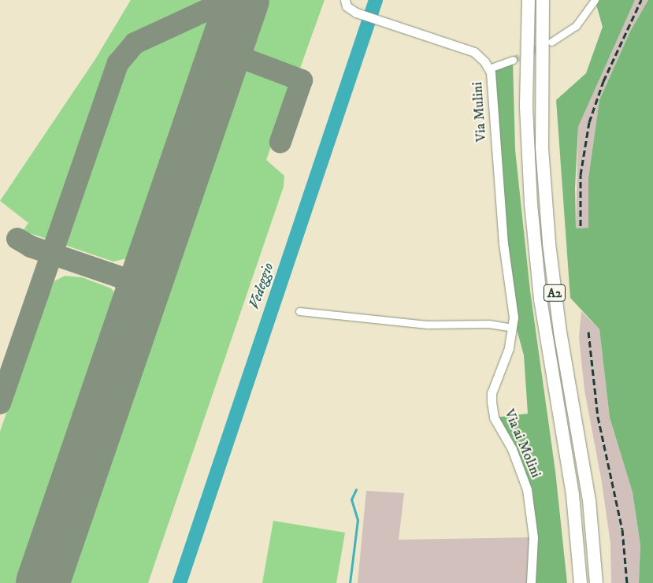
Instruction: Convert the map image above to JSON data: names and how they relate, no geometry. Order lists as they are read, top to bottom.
{
  "streets": {
    "highway": ["A2"],
    "street": ["Via Mulini", "Via ai Molini"]
  },
  "crossings": [
    ["Via Mulini", "Via ai Molini"]
  ],
  "water": ["Vedeggio"]
}
